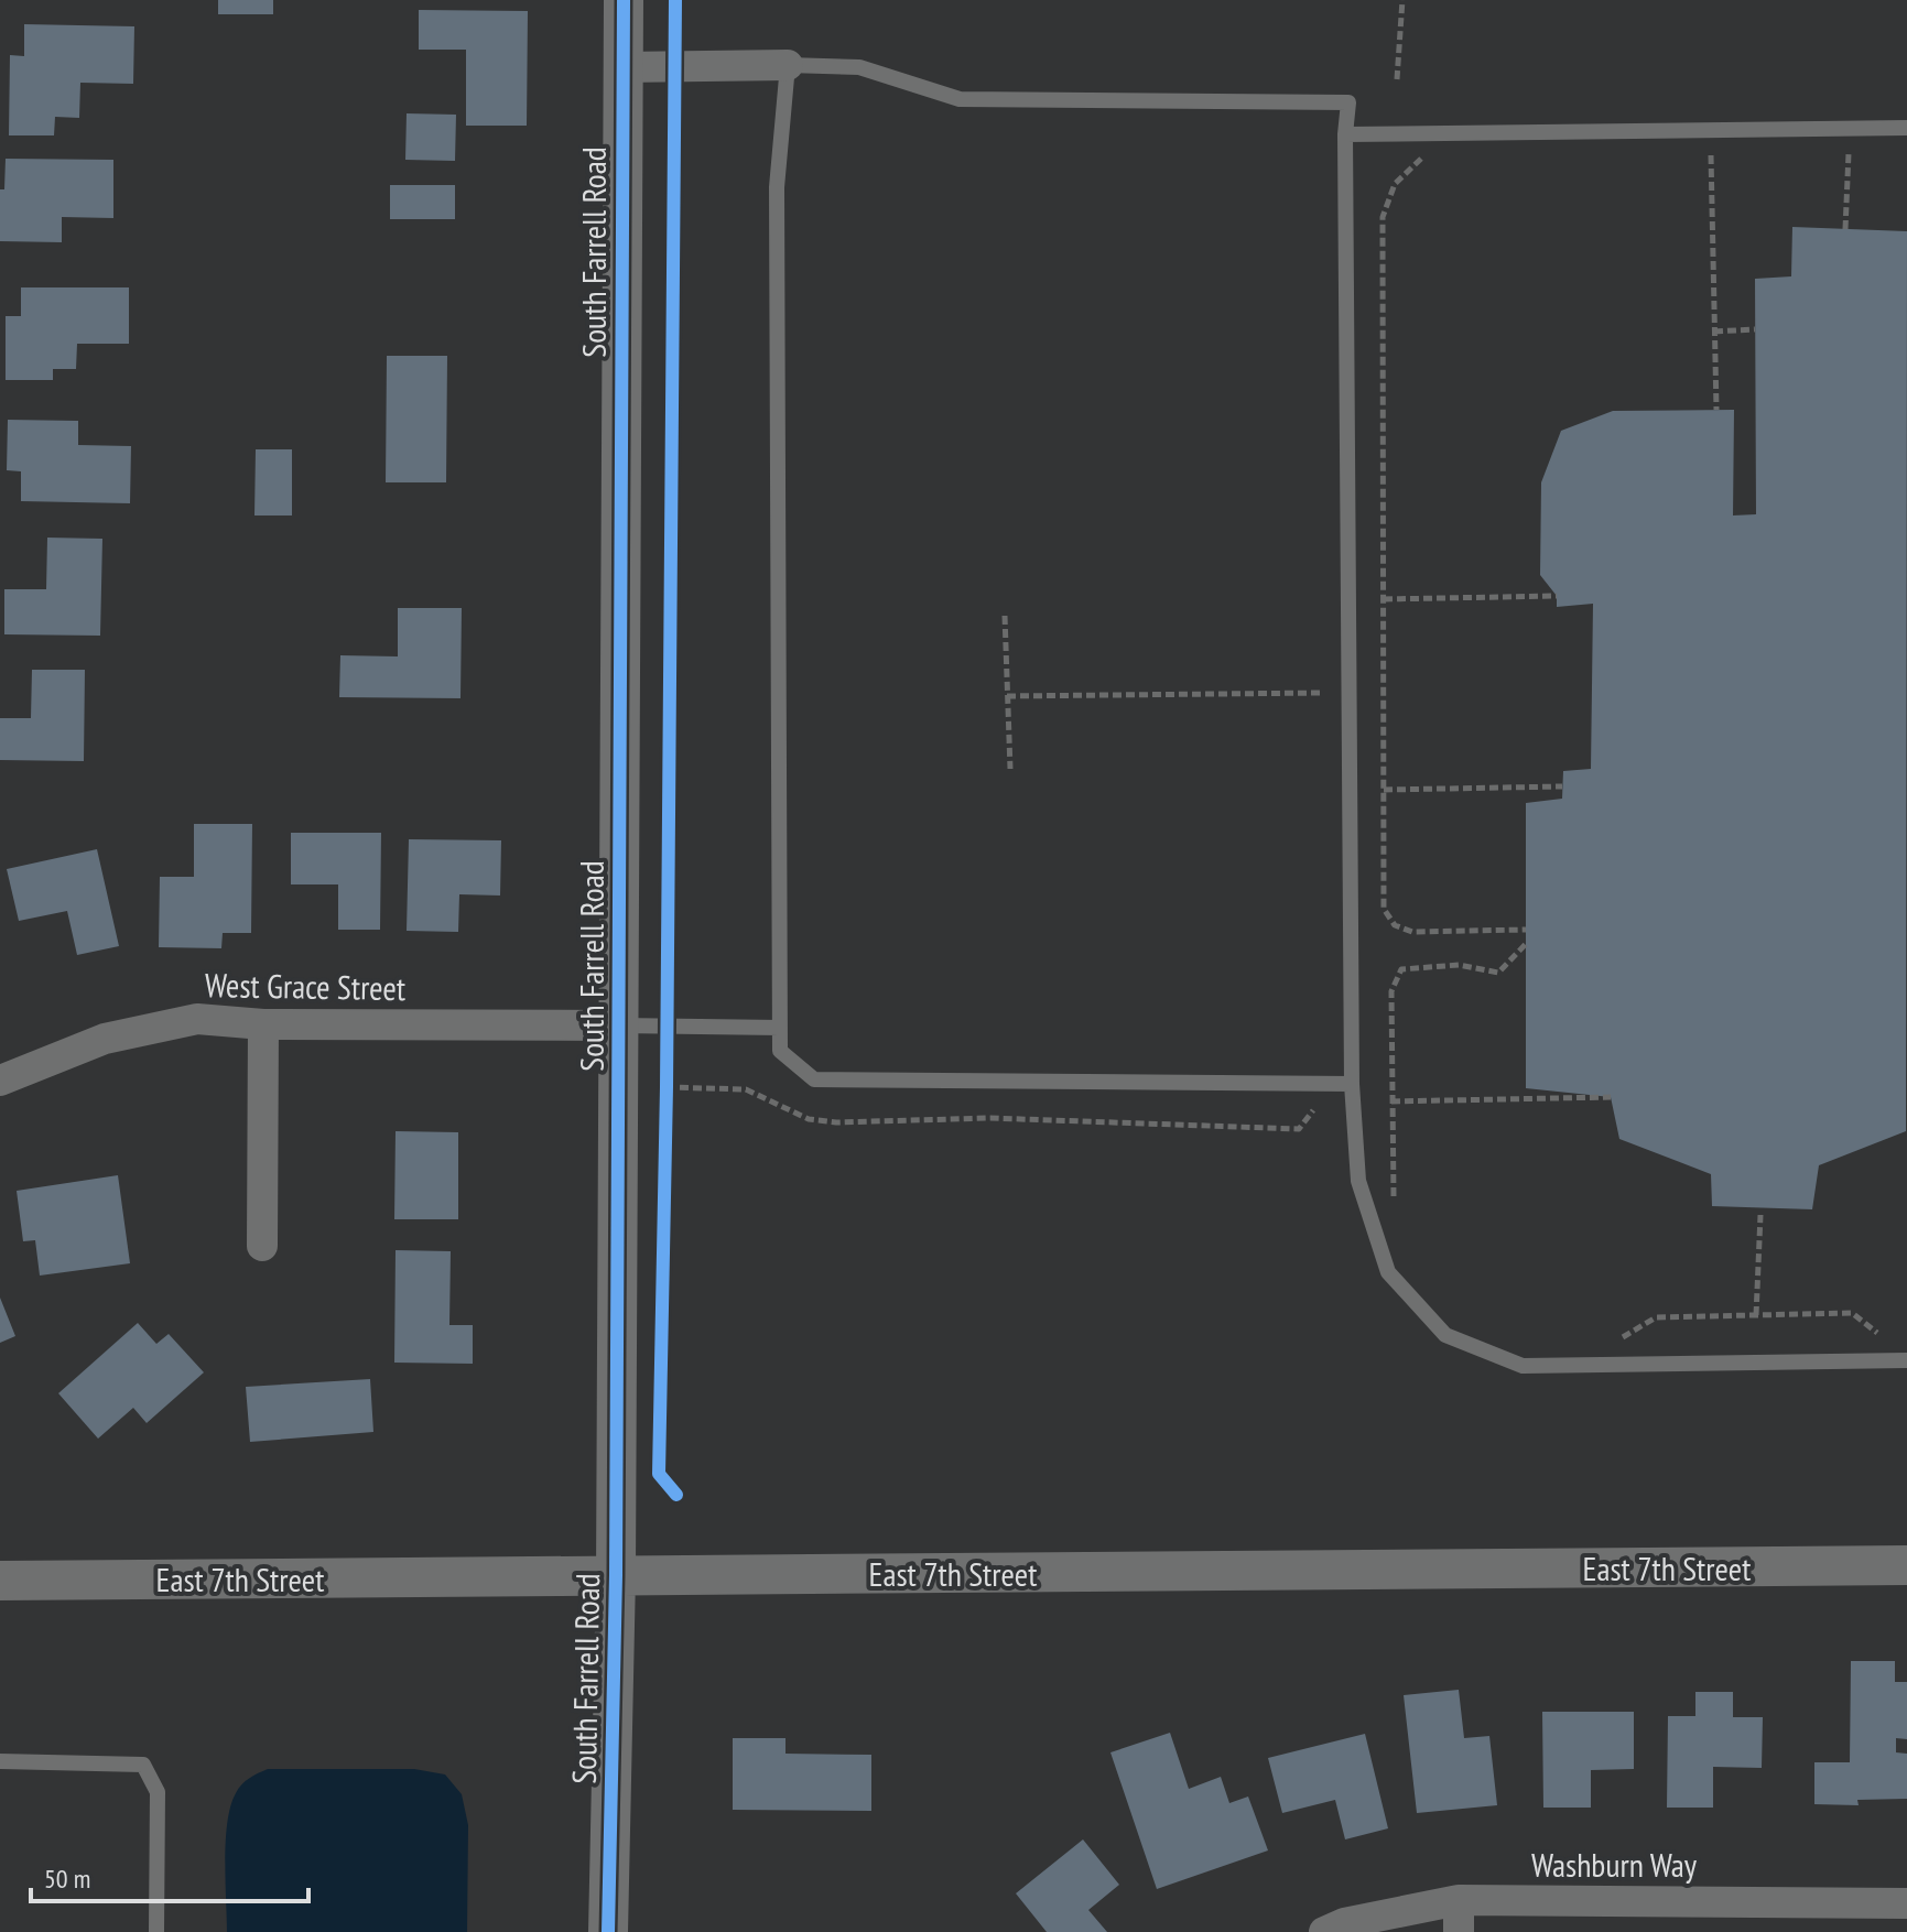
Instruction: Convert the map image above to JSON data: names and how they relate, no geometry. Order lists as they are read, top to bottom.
{
  "streets": {
    "street": [
      "South Farrell Road",
      "West Grace Street",
      "East 7th Street",
      "Washburn Way"
    ]
  },
  "crossings": [
    ["South Farrell Road", "West Grace Street"],
    ["South Farrell Road", "East 7th Street"]
  ],
  "scale_bar": "50 m"
}
